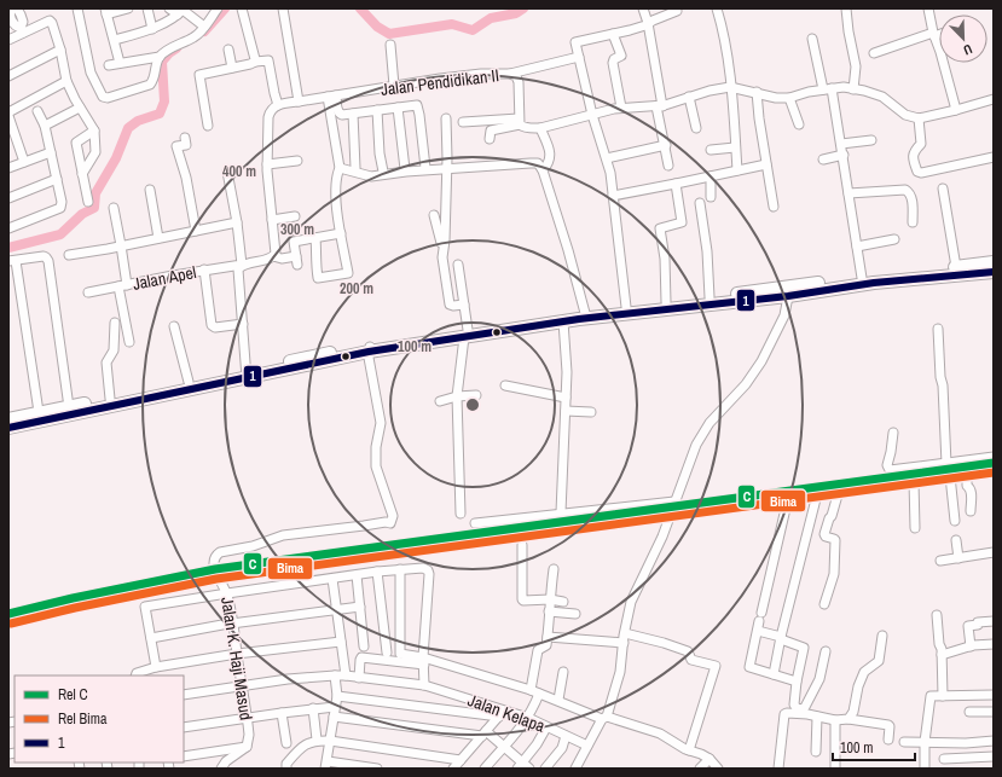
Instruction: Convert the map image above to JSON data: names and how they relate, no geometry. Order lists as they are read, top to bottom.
{
  "streets": {
    "street": [
      "Jalan Pendidikan II",
      "Jalan Apel",
      "Jalan K. Haji Masud",
      "Jalan Kelapa"
    ]
  },
  "crossings": [
    ["Jalan K. Haji Masud", "Jalan Kelapa"]
  ],
  "lines": ["transit line 1", "rail line C", "rail line Bima"],
  "legend": ["Rel C", "Rel Bima", "1"],
  "scale_bar": "100 m",
  "north": "bottom right",
  "rings": [
    "400 m",
    "300 m",
    "200 m",
    "100 m"
  ]
}
